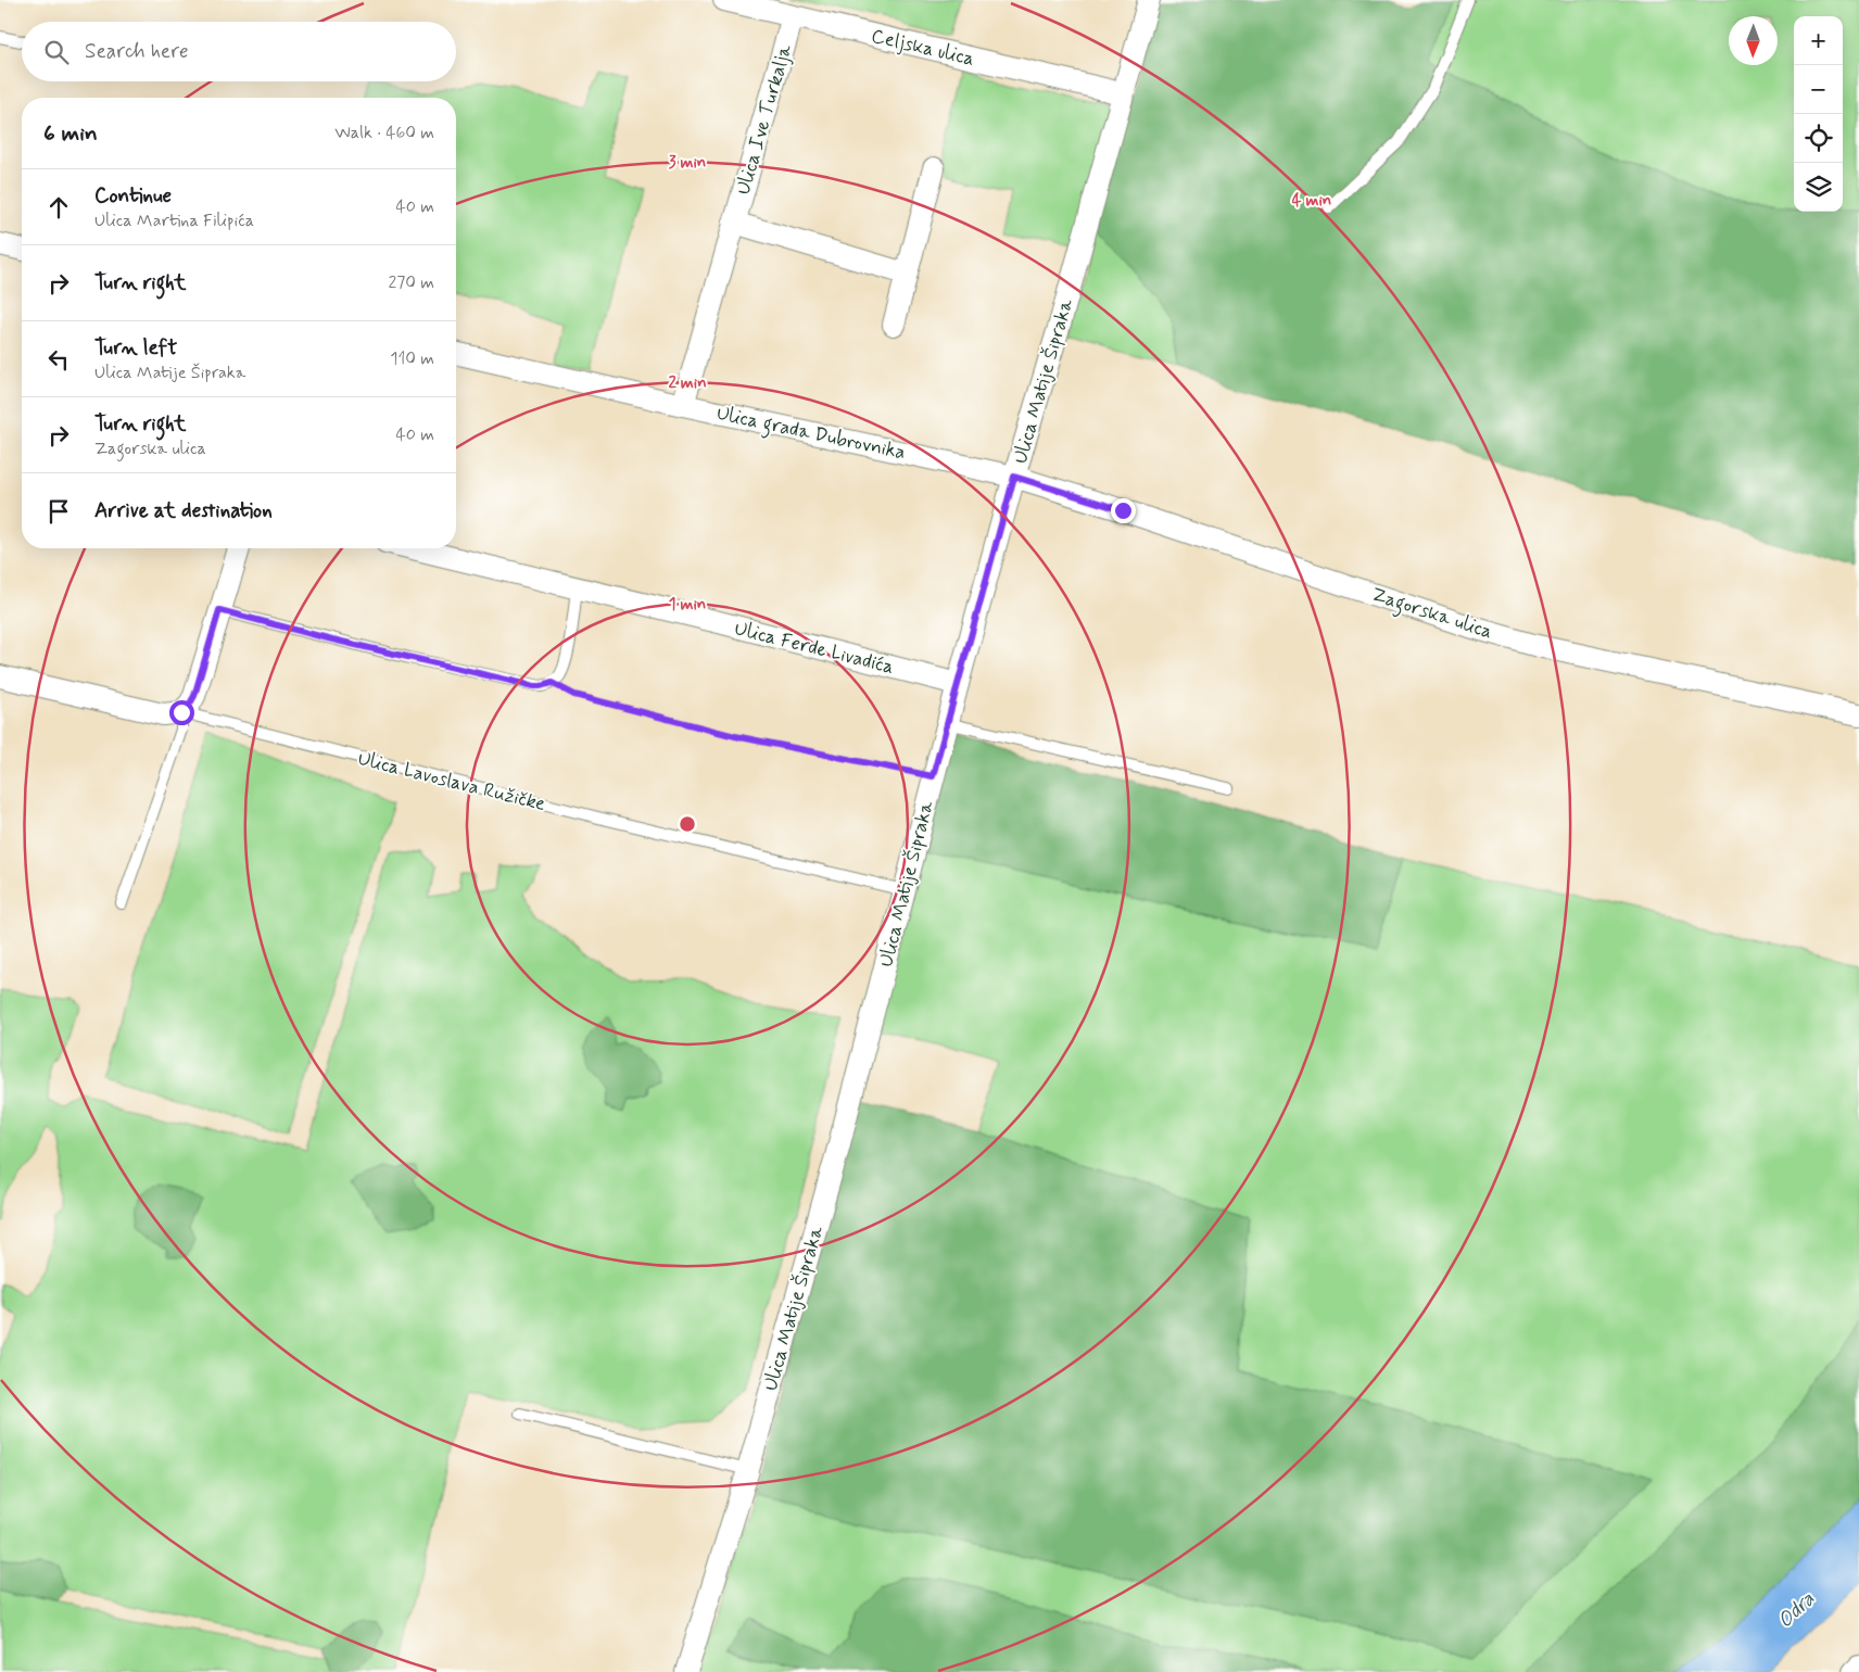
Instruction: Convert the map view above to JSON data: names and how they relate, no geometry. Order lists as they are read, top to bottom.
{
  "streets": {
    "street": [
      "Celjska ulica",
      "Ulica Ive Turkalja",
      "Ulica Matije Šipraka",
      "Ulica grada Dubrovnika",
      "Zagorska ulica",
      "Ulica Ferde Livadića",
      "Ulica Lavoslava Ružičke"
    ]
  },
  "crossings": [
    ["Celjska ulica", "Ulica Ive Turkalja"],
    ["Celjska ulica", "Ulica Matije Šipraka"],
    ["Ulica Ive Turkalja", "Ulica grada Dubrovnika"],
    ["Ulica Matije Šipraka", "Ulica grada Dubrovnika"],
    ["Ulica Matije Šipraka", "Zagorska ulica"],
    ["Ulica Matije Šipraka", "Ulica Ferde Livadića"],
    ["Ulica Matije Šipraka", "Ulica Lavoslava Ružičke"],
    ["Ulica grada Dubrovnika", "Zagorska ulica"]
  ],
  "water": ["Odra"],
  "north": "bottom",
  "page": {
    "map_buttons": ["+", "−"],
    "search": "Search here",
    "heading": ["6 min", "Walk · 460 m"],
    "list": [
      ["Continue", "Ulica Martina Filipića", "40 m"],
      ["Turn right", "270 m"],
      ["Turn left", "Ulica Matije Šipraka", "110 m"],
      ["Turn right", "Zagorska ulica", "40 m"],
      "Arrive at destination"
    ]
  },
  "rings": [
    "3 min",
    "4 min",
    "2 min",
    "1 min"
  ]
}
